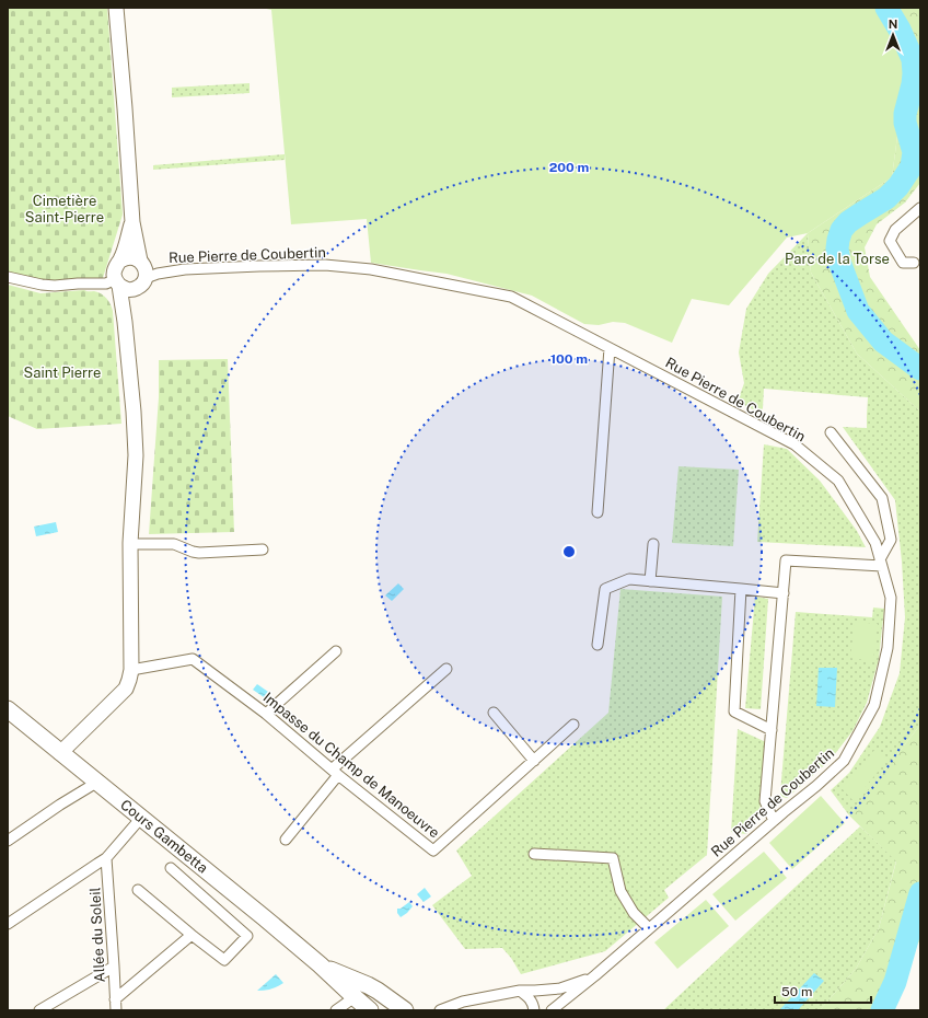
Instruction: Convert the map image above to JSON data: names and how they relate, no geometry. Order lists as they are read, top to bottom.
{
  "streets": {
    "main road": ["Cours Gambetta"],
    "street": ["Rue Pierre de Coubertin", "Impasse du Champ de Manoeuvre", "Allée du Soleil"]
  },
  "parks": ["Cimetière Saint-Pierre", "Parc de la Torse", "Saint Pierre"],
  "scale_bar": "50 m",
  "north": "top",
  "rings": ["200 m", "100 m"]
}
